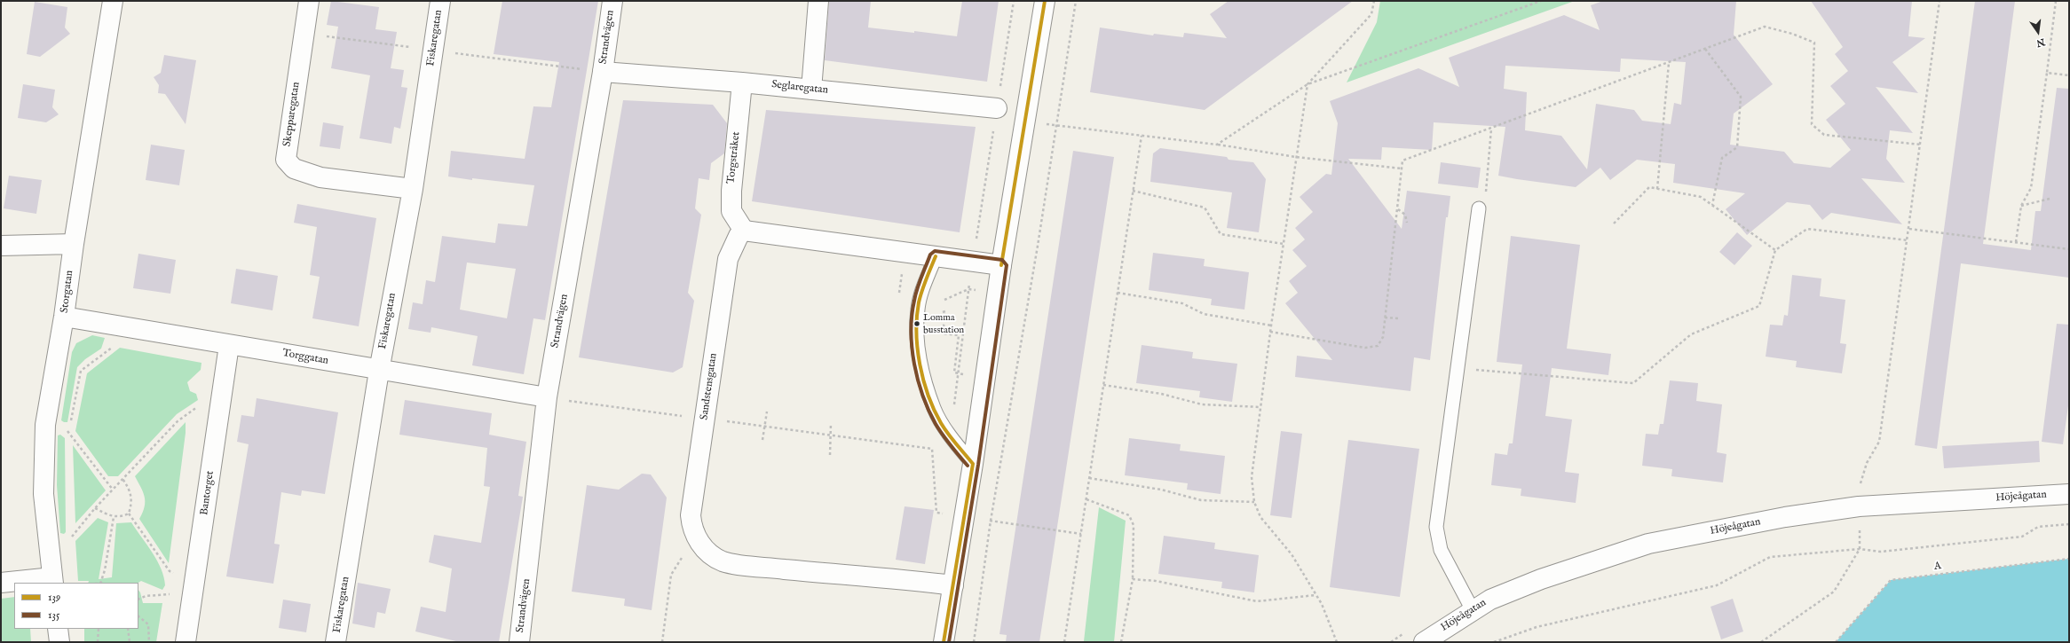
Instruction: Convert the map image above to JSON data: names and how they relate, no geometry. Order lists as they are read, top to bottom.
{
  "streets": {
    "street": [
      "Strandvägen",
      "Fiskaregatan",
      "Seglaregatan",
      "Skepparegatan",
      "Torgstråket",
      "Storgatan",
      "Torggatan",
      "Sandstensgatan",
      "Bantorget",
      "Höjeågatan"
    ],
    "path": ["A"]
  },
  "crossings": [
    ["Strandvägen", "Seglaregatan"],
    ["Strandvägen", "Torggatan"],
    ["Fiskaregatan", "Skepparegatan"],
    ["Fiskaregatan", "Torggatan"],
    ["Seglaregatan", "Torgstråket"],
    ["Torgstråket", "Sandstensgatan"],
    ["Storgatan", "Torggatan"],
    ["Torggatan", "Bantorget"]
  ],
  "places": ["Lomma busstation"],
  "lines": ["transit line 139", "transit line 135"],
  "legend": ["139", "135"],
  "north": "bottom"
}
